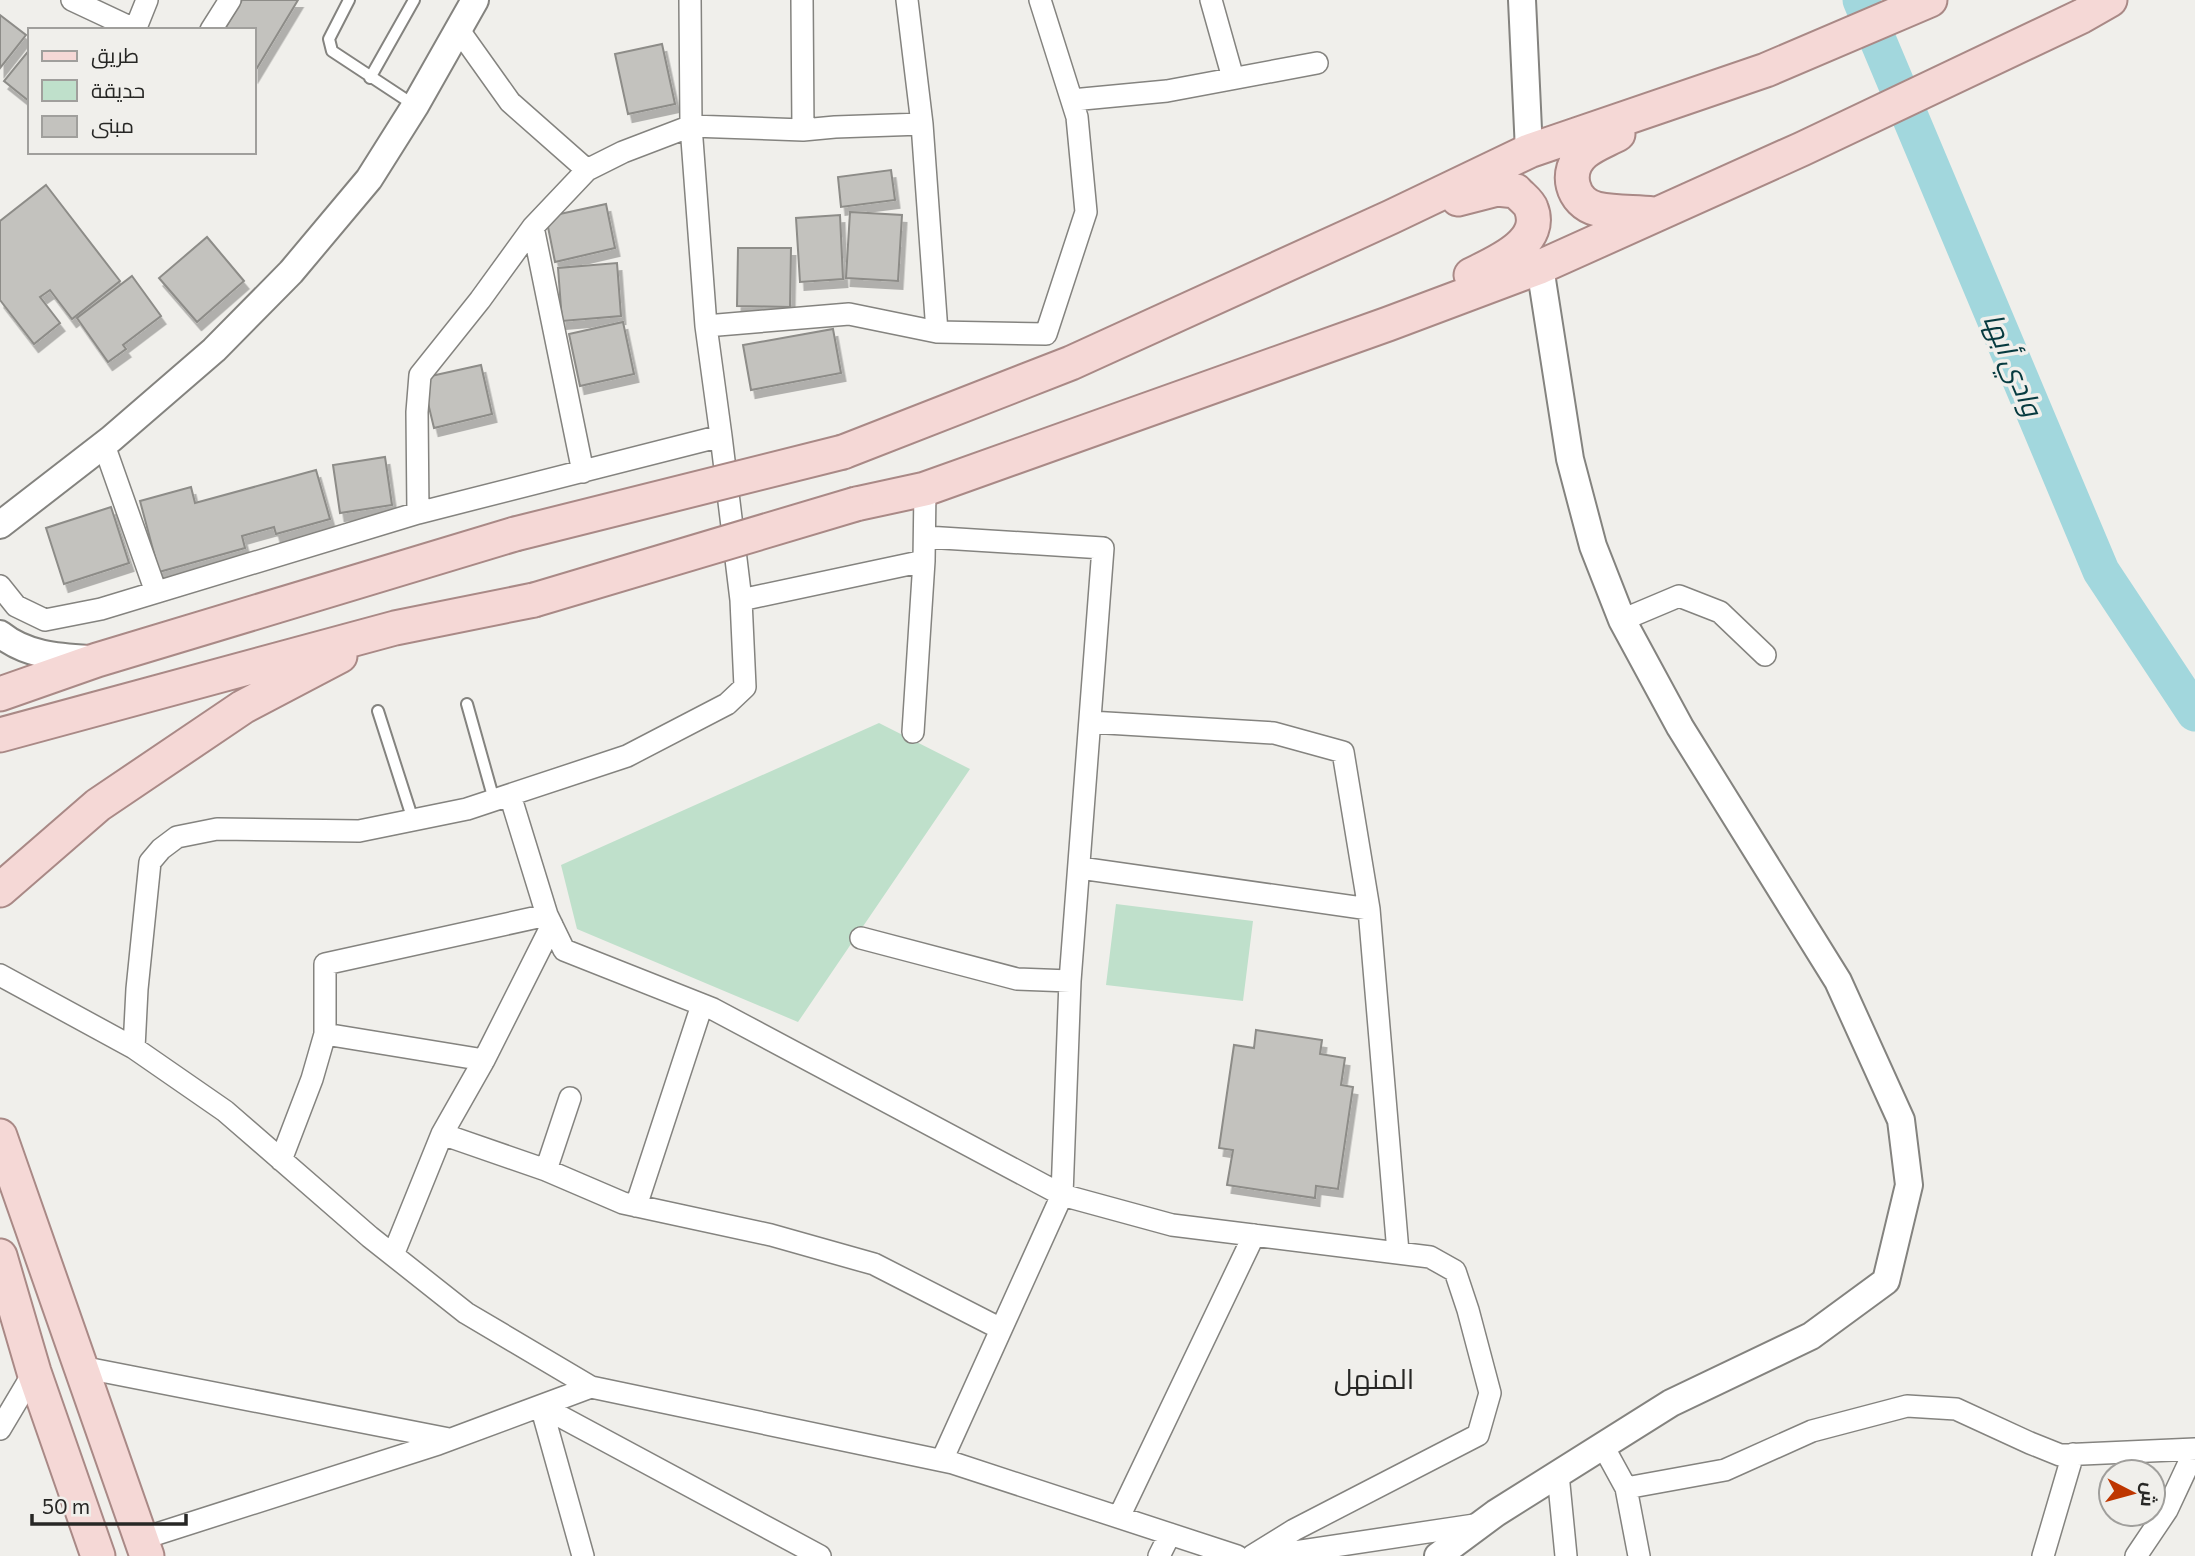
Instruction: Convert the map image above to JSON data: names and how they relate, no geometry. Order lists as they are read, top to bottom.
{
  "districts": ["المنهل"],
  "water": ["وادي أبها"],
  "legend": ["طريق", "حديقة", "مبنى"],
  "scale_bar": "50 m",
  "north": "right"
}
